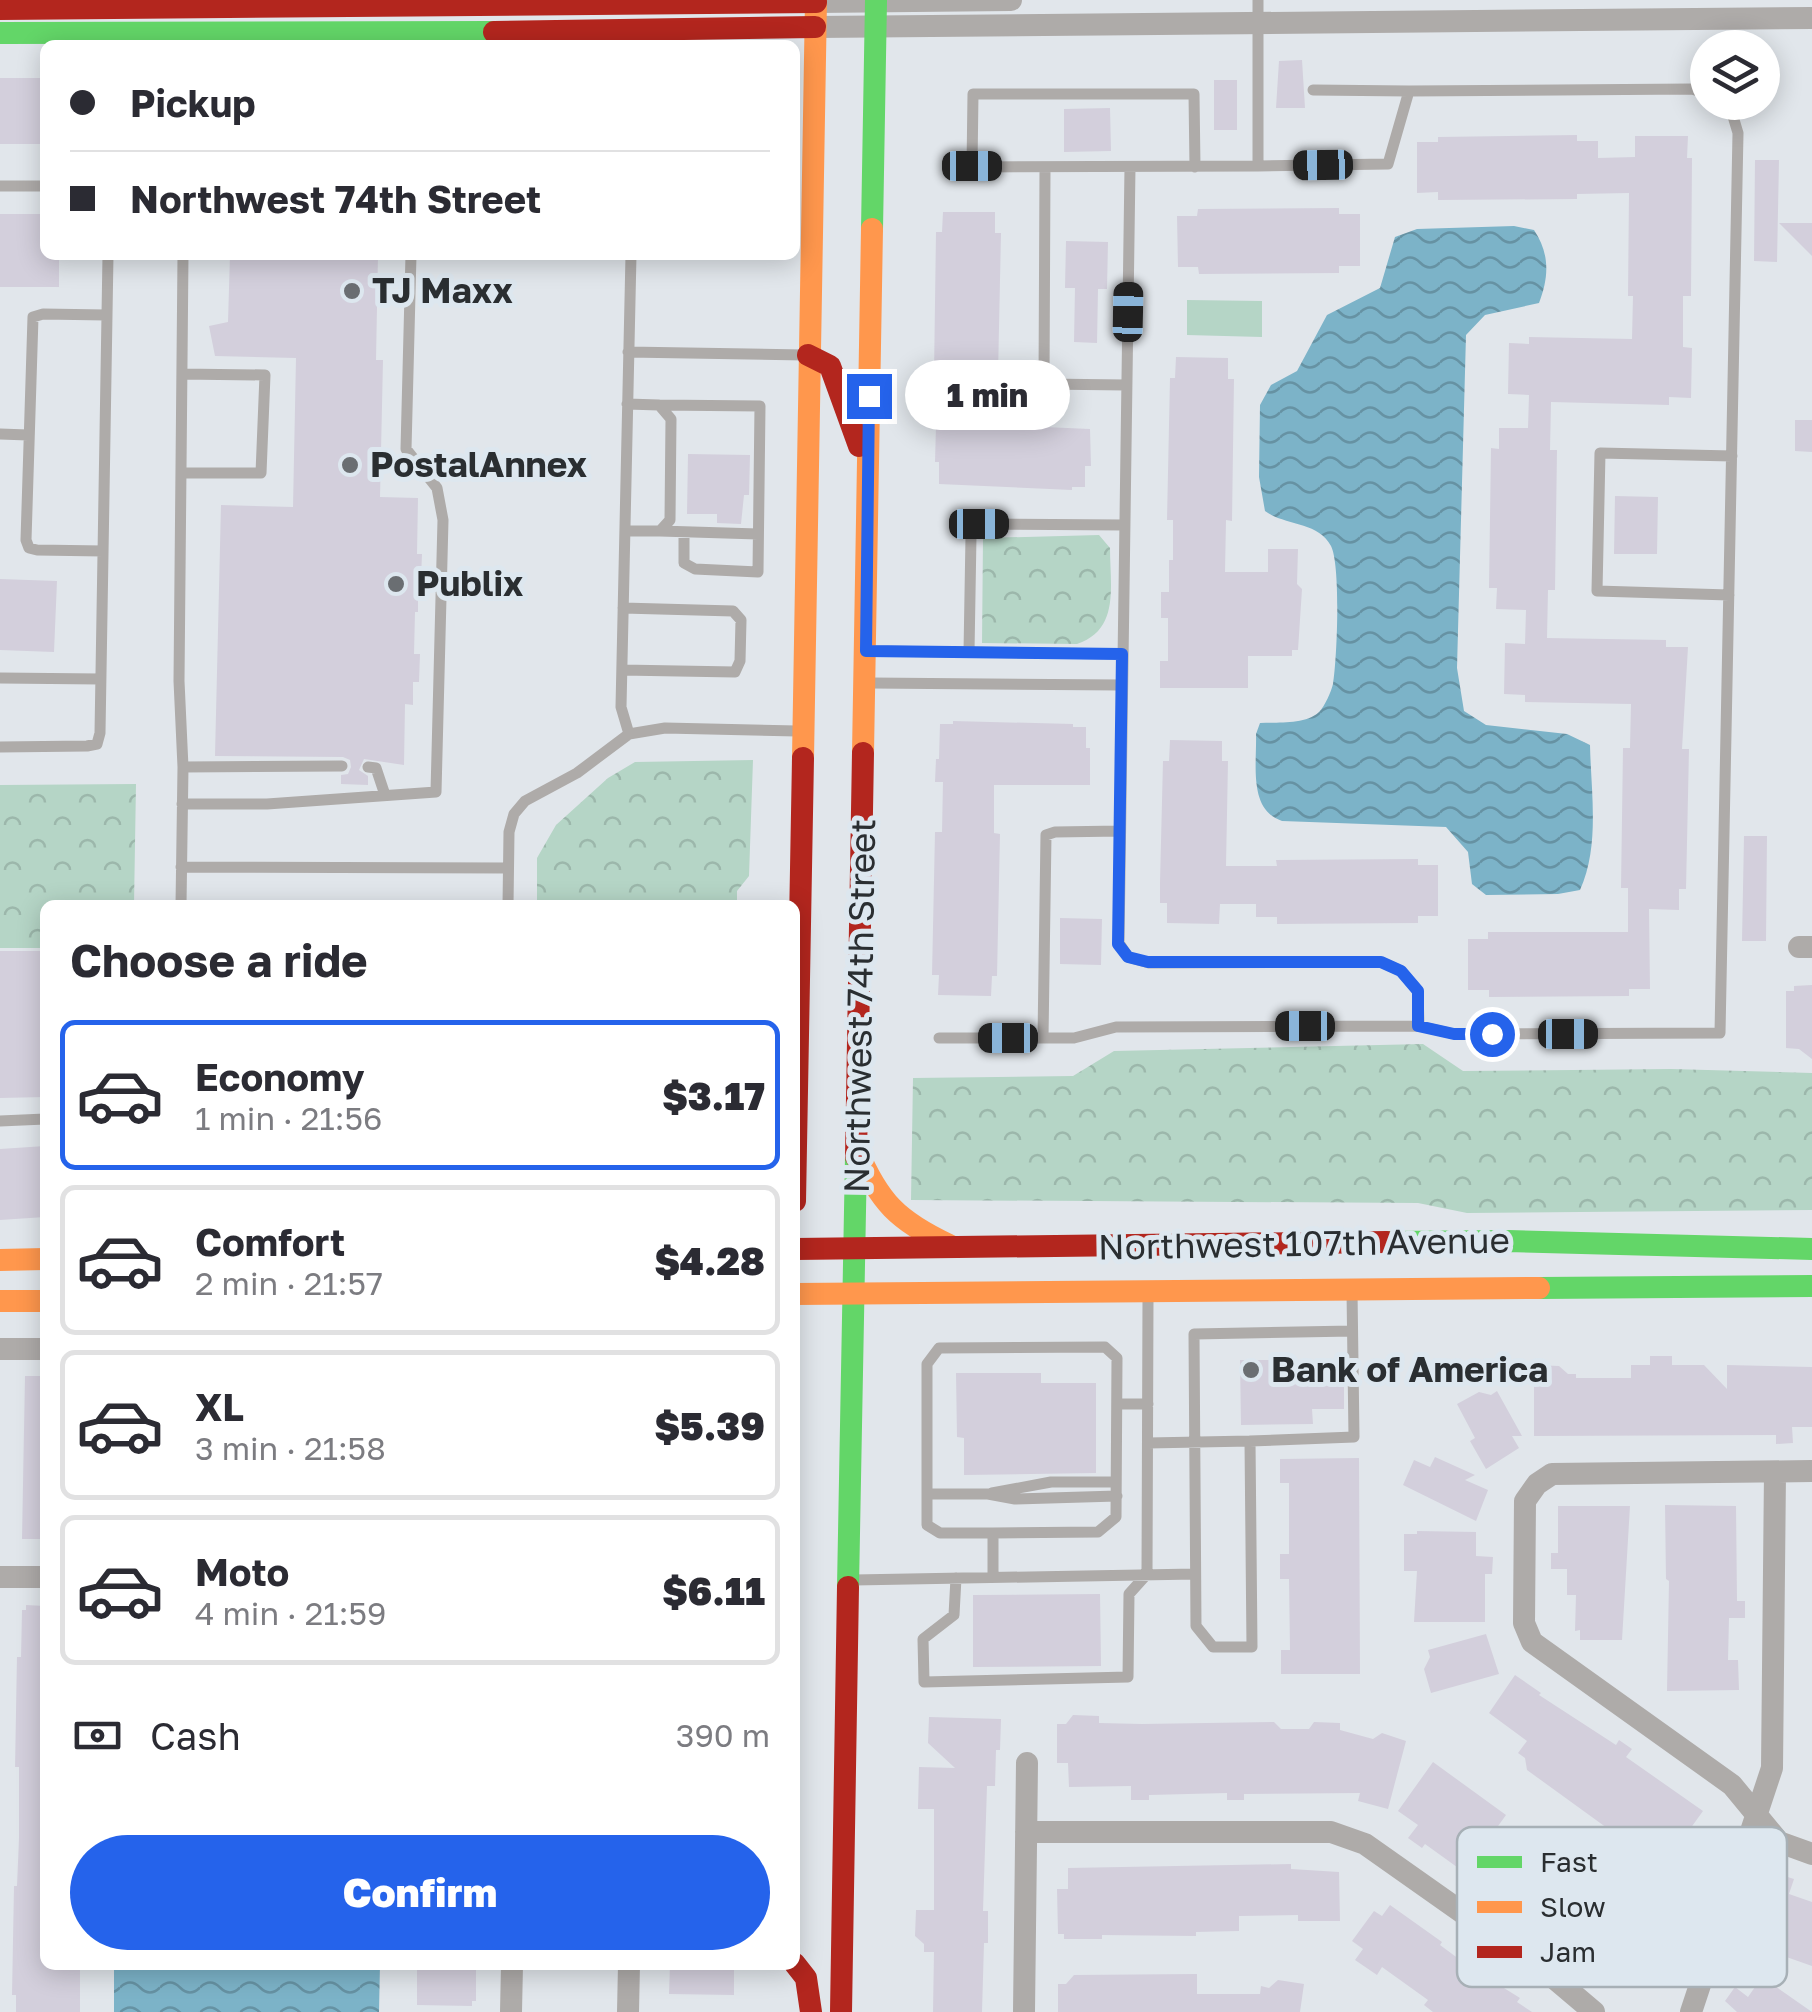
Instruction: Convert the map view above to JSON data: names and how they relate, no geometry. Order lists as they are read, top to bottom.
{
  "streets": {
    "main road": ["Northwest 74th Street", "Northwest 107th Avenue"]
  },
  "crossings": [
    ["Northwest 74th Street", "Northwest 107th Avenue"]
  ],
  "places": [
    "TJ Maxx",
    "PostalAnnex",
    "Publix",
    "Bank of America"
  ],
  "legend": ["Fast", "Slow", "Jam"],
  "page": {
    "banner": ["Pickup", "Northwest 74th Street"],
    "bubble": "1 min",
    "heading": "Choose a ride",
    "list": [
      {
        "name": "Economy",
        "note": "1 min · 21:56",
        "value": "$3.17"
      },
      {
        "name": "Comfort",
        "note": "2 min · 21:57",
        "value": "$4.28"
      },
      {
        "name": "XL",
        "note": "3 min · 21:58",
        "value": "$5.39"
      },
      {
        "name": "Moto",
        "note": "4 min · 21:59",
        "value": "$6.11"
      }
    ],
    "pay": ["Cash", "390 m"],
    "buttons": "Confirm"
  }
}
